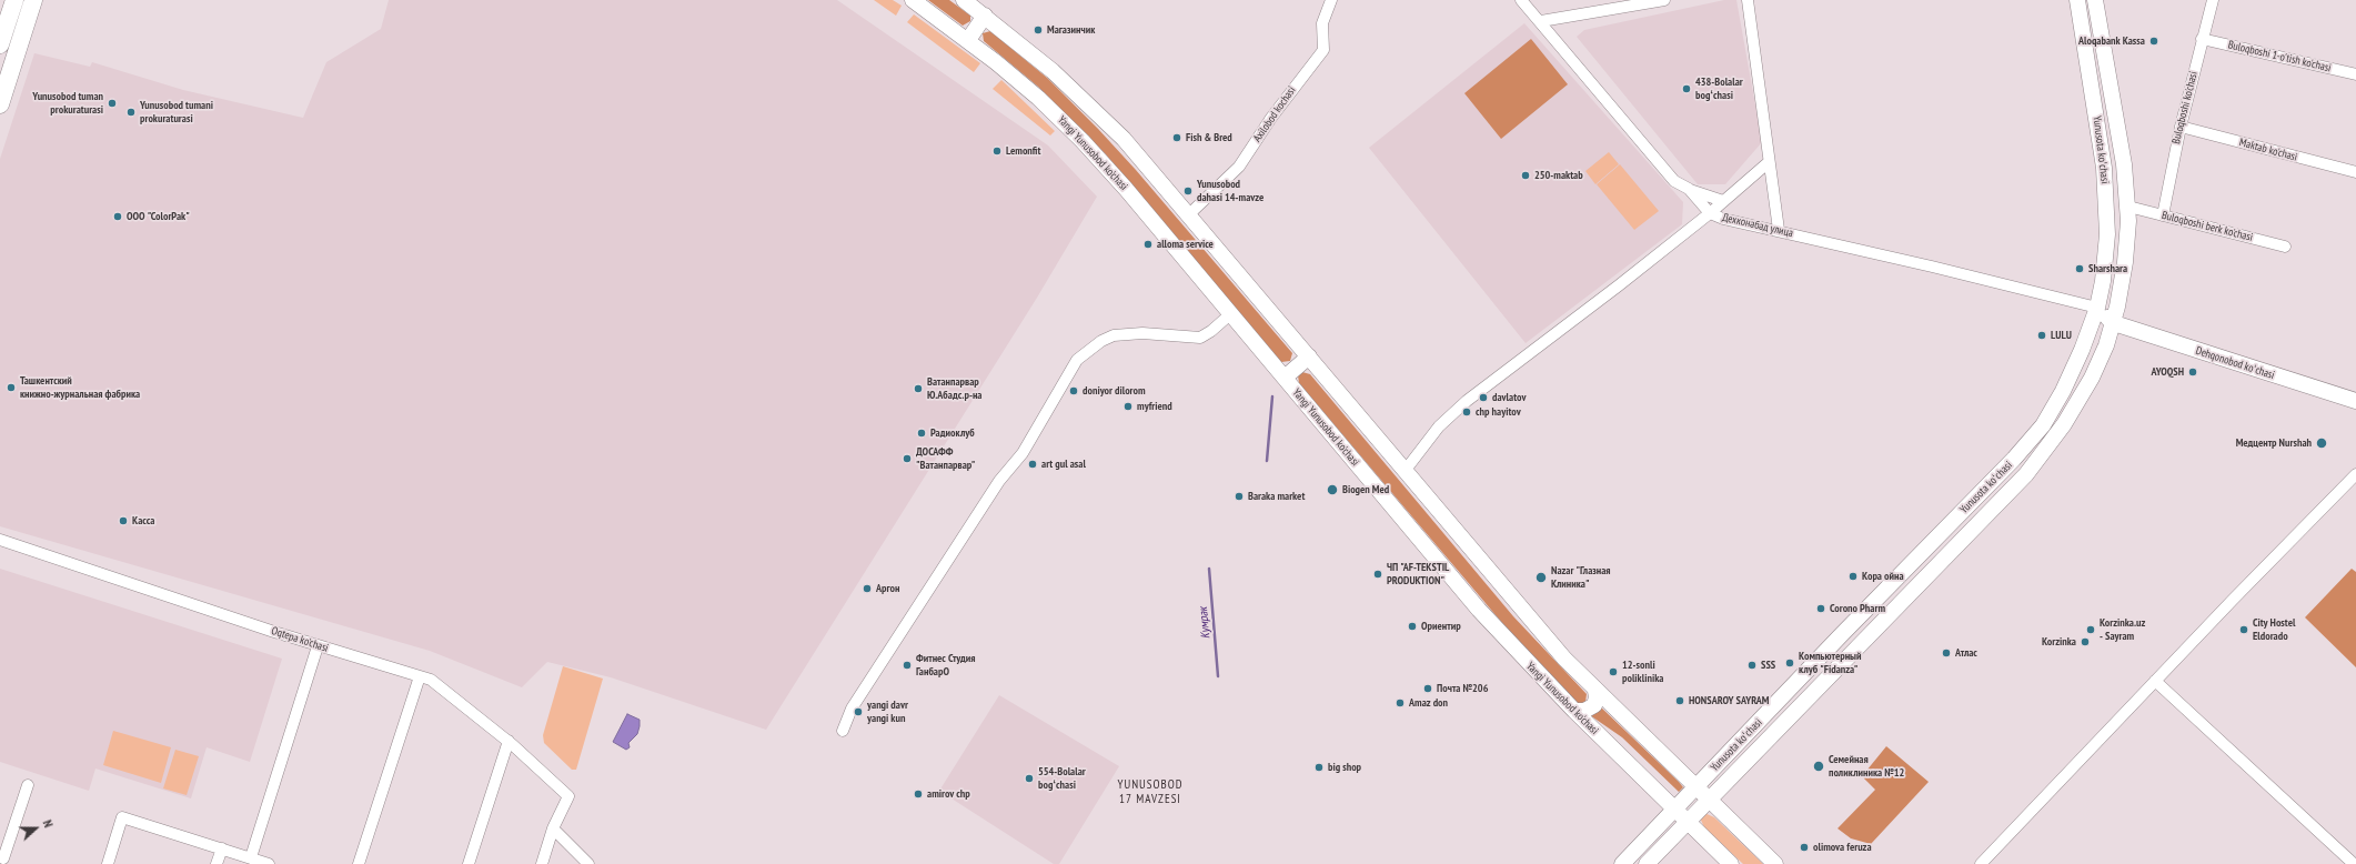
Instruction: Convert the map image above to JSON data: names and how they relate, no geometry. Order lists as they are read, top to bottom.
{
  "streets": {
    "main road": [
      "Yunusota koʻchasi",
      "Yangi Yunusobod ko'chasi",
      "Дехконабад улица",
      "Dehqonobod koʻchasi"
    ],
    "street": [
      "Buloqboshi 1-o'tish ko'chasi",
      "Buloqboshi ko'chasi",
      "Axilobod kochasi",
      "Maktab ko'chasi",
      "Buloqboshi berk ko'chasi",
      "Oqtepa ko'chasi"
    ]
  },
  "crossings": [
    ["Buloqboshi 1-o'tish ko'chasi", "Buloqboshi ko'chasi"],
    ["Buloqboshi ko'chasi", "Maktab ko'chasi"],
    ["Buloqboshi ko'chasi", "Buloqboshi berk ko'chasi"],
    ["Yunusota koʻchasi", "Yangi Yunusobod ko'chasi"],
    ["Yunusota koʻchasi", "Дехконабад улица"],
    ["Yunusota koʻchasi", "Buloqboshi berk ko'chasi"],
    ["Yunusota koʻchasi", "Dehqonobod koʻchasi"],
    ["Дехконабад улица", "Dehqonobod koʻchasi"]
  ],
  "districts": ["YUNUSOBOD 17 MAVZESI"],
  "water": ["Кумрак"],
  "places": [
    "Магазинчик",
    "Aloqabank Kassa",
    "438-Bolalar bogʻchasi",
    "Yunusobod tuman prokuraturasi",
    "Yunusobod tumani prokuraturasi",
    "Fish & Bred",
    "Lemonfit",
    "250-maktab",
    "Yunusobod dahasi 14-mavze",
    "OOO \"ColorPak\"",
    "alloma service",
    "Sharshara",
    "LULU",
    "AYOQSH",
    "Ташкентский книжно-журнальная фабрика",
    "Ватанпарвар Ю.Абадс.р-на",
    "doniyor dilorom",
    "davlatov",
    "myfriend",
    "chp hayitov",
    "Радиоклуб",
    "Медцентр Nurshah",
    "ДОСАФФ \"Ватанпарвар\"",
    "art gul asal",
    "Biogen Med",
    "Baraka market",
    "Касса",
    "ЧП \"AF-TEKSTIL PRODUKTION\"",
    "Кора ойна",
    "Nazar \"Глазная Клиника\"",
    "Аргон",
    "Corono Pharm",
    "Ориентир",
    "Korzinka.uz - Sayram",
    "City Hostel Eldorado",
    "Korzinka",
    "Атлас",
    "Компьютерный клуб \"Fidanza\"",
    "Фитнес Студия ГанбарО",
    "SSS",
    "12-sonli poliklinika",
    "Почта №206",
    "HONSAROY SAYRAM",
    "Amaz don",
    "yangi davr yangi kun",
    "Семейная поликлиника №12",
    "big shop",
    "554-Bolalar bogʻchasi",
    "amirov chp",
    "olimova feruza"
  ],
  "north": "right"
}
